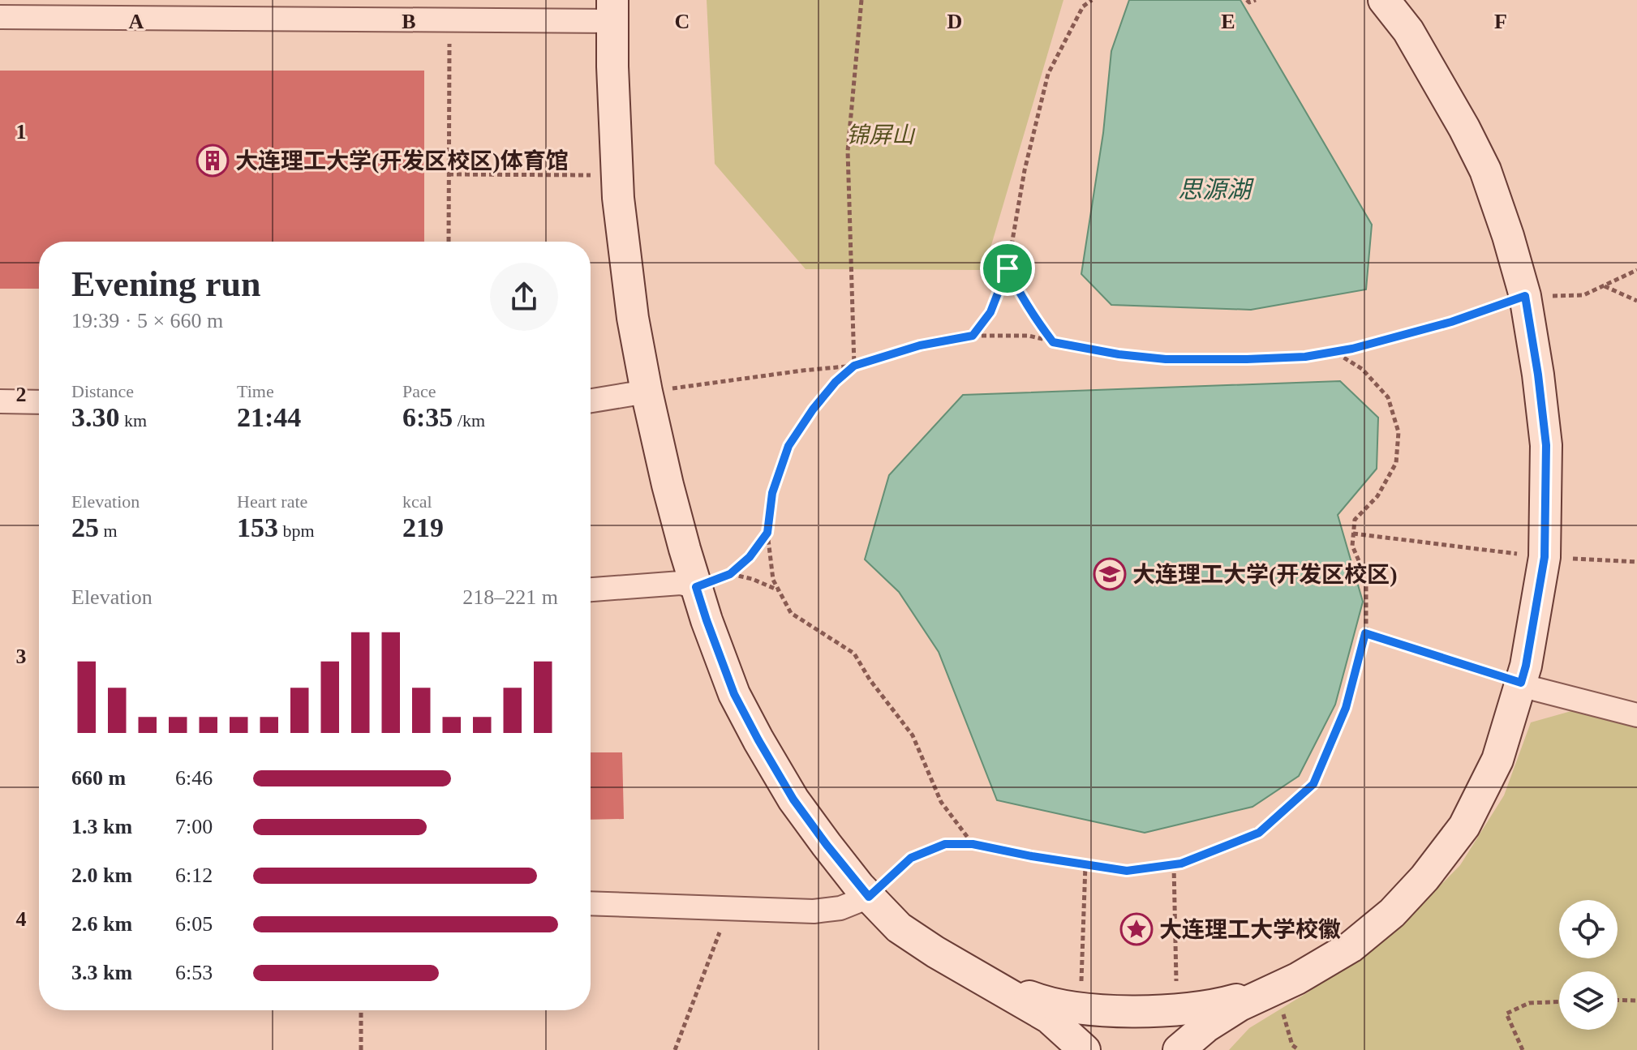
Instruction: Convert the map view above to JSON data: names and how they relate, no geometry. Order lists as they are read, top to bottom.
{
  "water": ["思源湖"],
  "parks": ["锦屏山"],
  "places": {
    "building": ["大连理工大学(开发区校区)体育馆"],
    "school or university": ["大连理工大学(开发区校区)"],
    "place": ["大连理工大学校徽"]
  },
  "page": {
    "heading": ["Evening run", "19:39 · 5 × 660 m"],
    "stats": [
      ["Distance", "3.30 km"],
      ["Time", "21:44"],
      ["Pace", "6:35 /km"],
      ["Elevation", "25 m"],
      ["Heart rate", "153 bpm"],
      ["kcal", "219"]
    ],
    "chart": ["Elevation", "218–221 m"],
    "list": [
      {
        "name": "660 m",
        "note": "6:46"
      },
      {
        "name": "1.3 km",
        "note": "7:00"
      },
      {
        "name": "2.0 km",
        "note": "6:12"
      },
      {
        "name": "2.6 km",
        "note": "6:05"
      },
      {
        "name": "3.3 km",
        "note": "6:53"
      }
    ]
  },
  "grid": {
    "columns": [
      "A",
      "B",
      "C",
      "D",
      "E",
      "F"
    ],
    "rows": [
      "1",
      "2",
      "3",
      "4"
    ]
  }
}
